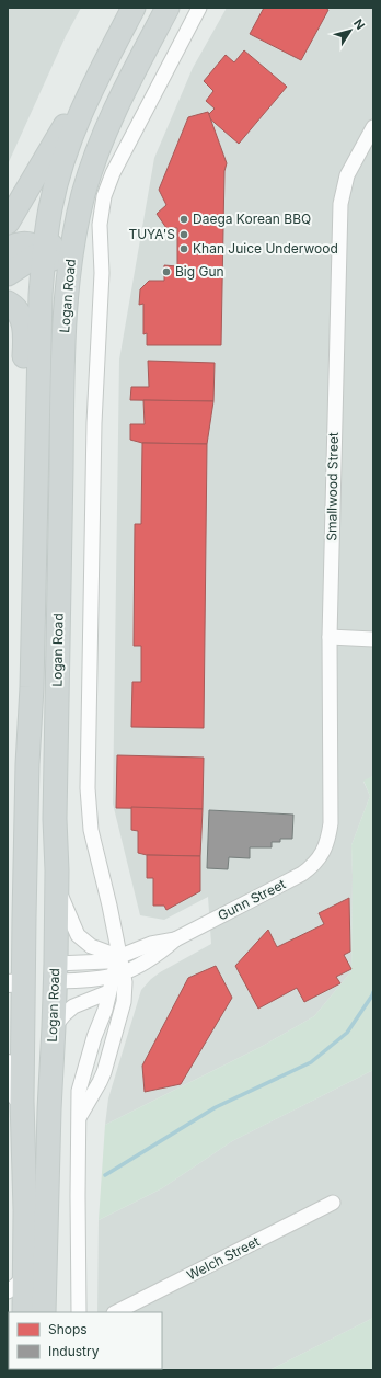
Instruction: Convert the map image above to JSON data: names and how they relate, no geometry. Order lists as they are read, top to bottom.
{
  "streets": {
    "main road": ["Logan Road"],
    "street": ["Smallwood Street", "Gunn Street", "Welch Street"]
  },
  "crossings": [
    ["Logan Road", "Gunn Street"],
    ["Smallwood Street", "Gunn Street"]
  ],
  "places": [
    "Daega Korean BBQ",
    "TUYA'S",
    "Khan Juice Underwood",
    "Big Gun"
  ],
  "legend": ["Shops", "Industry"],
  "north": "top right"
}
